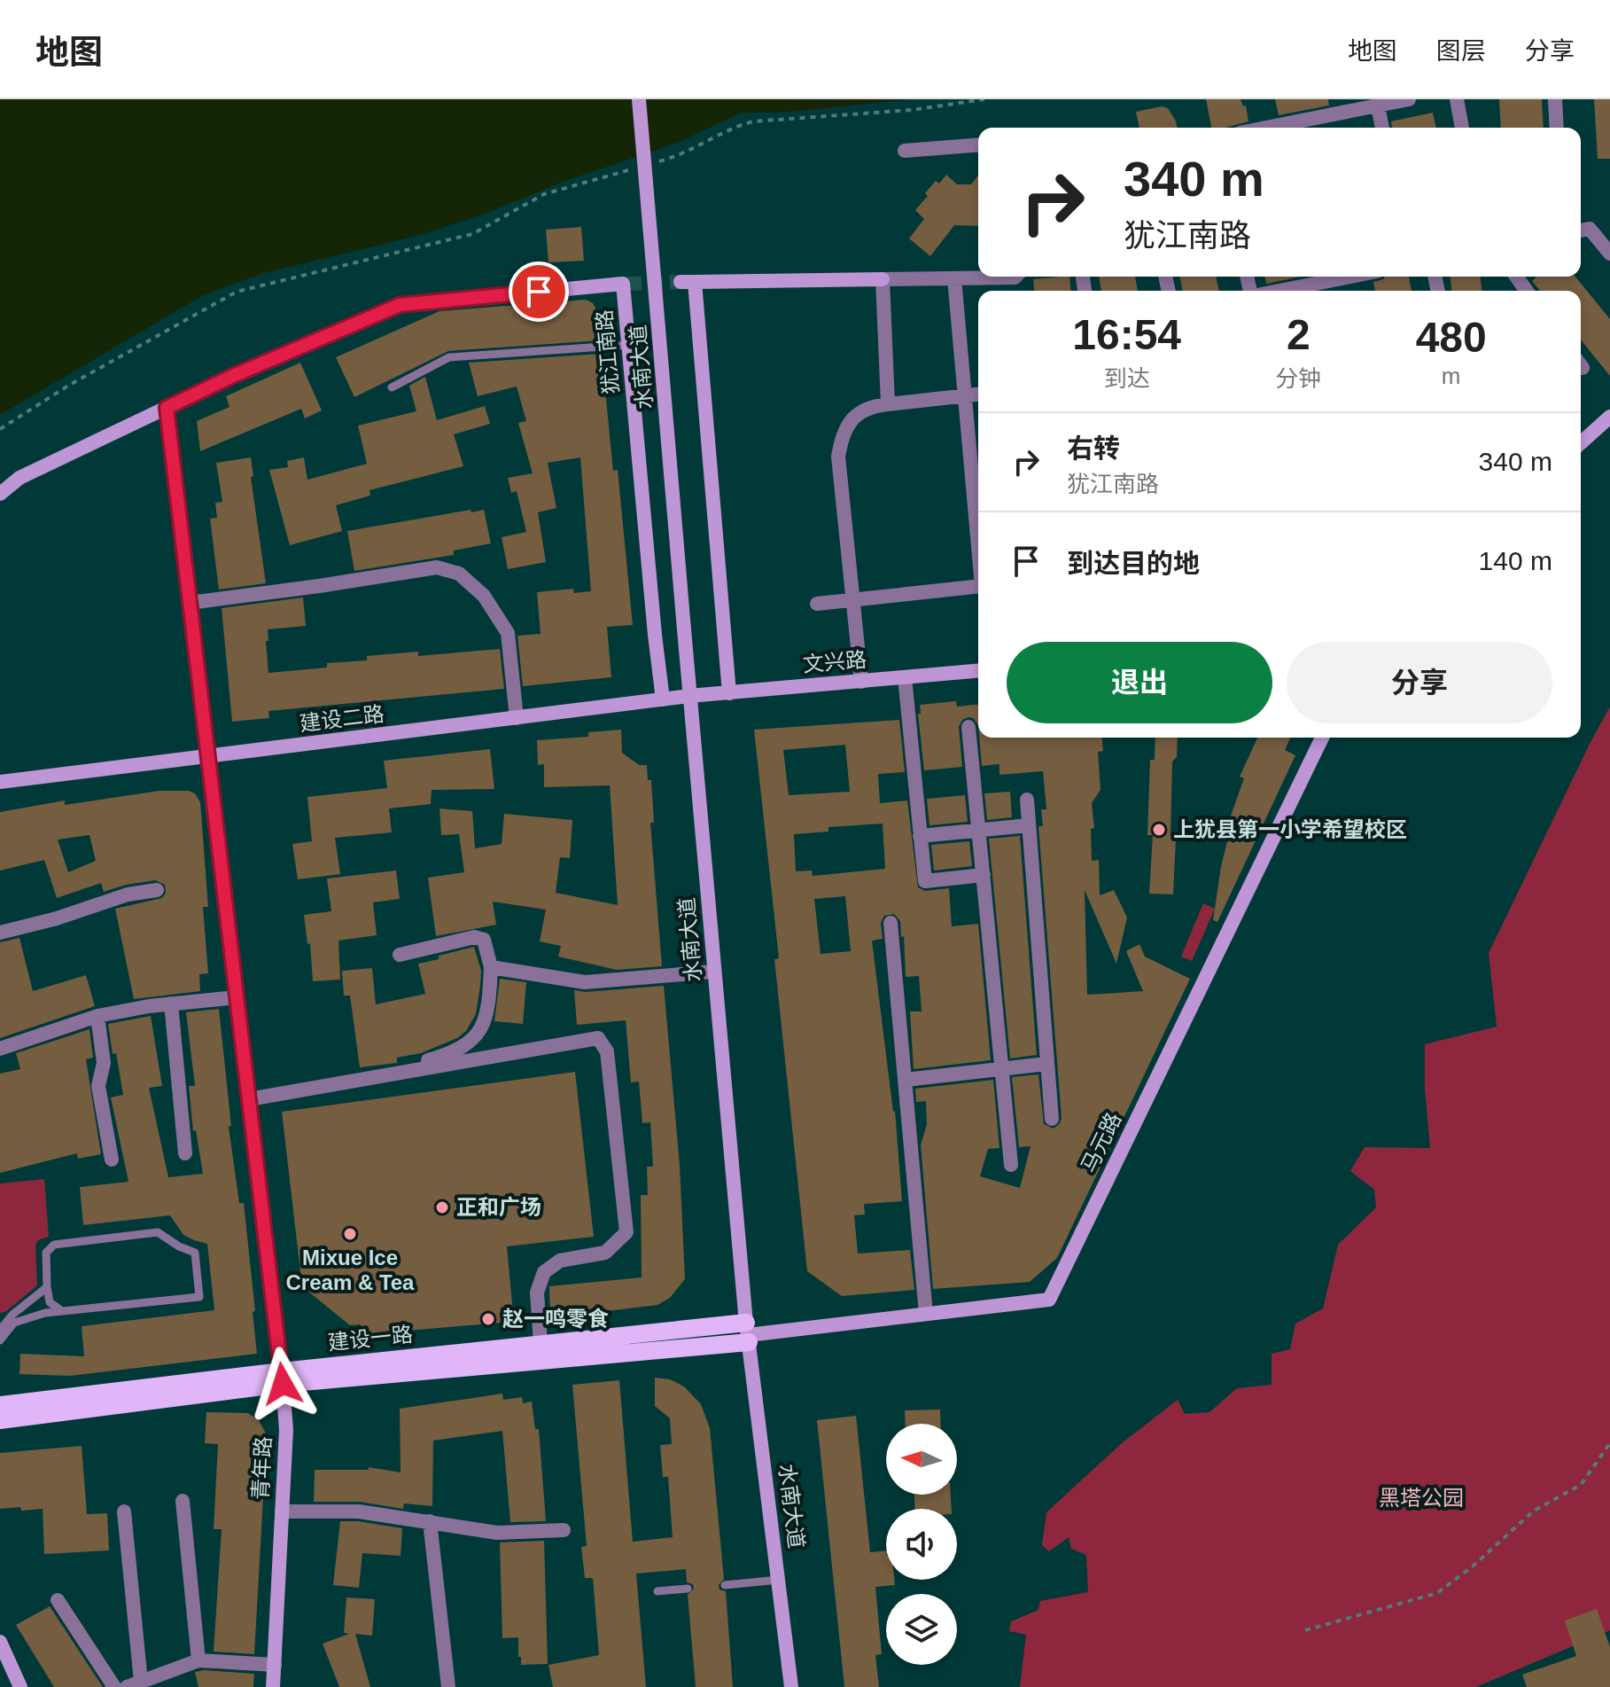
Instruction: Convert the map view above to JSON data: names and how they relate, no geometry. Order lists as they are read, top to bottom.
{
  "streets": {
    "main road": ["建设一路"],
    "street": [
      "犹江南路",
      "水南大道",
      "文兴路",
      "建设二路",
      "马元路",
      "青年路"
    ]
  },
  "crossings": [
    ["犹江南路", "建设二路"],
    ["犹江南路", "青年路"],
    ["水南大道", "文兴路"],
    ["水南大道", "建设二路"],
    ["水南大道", "马元路"],
    ["水南大道", "建设一路"],
    ["文兴路", "建设二路"],
    ["建设二路", "青年路"],
    ["马元路", "建设一路"],
    ["建设一路", "青年路"]
  ],
  "parks": ["黑塔公园"],
  "places": [
    "上犹县第一小学希望校区",
    "正和广场",
    "Mixue Ice Cream & Tea",
    "赵一鸣零食"
  ],
  "north": "left",
  "page": {
    "header": "地图",
    "nav": ["地图", "图层", "分享"],
    "turn": ["340 m", "犹江南路"],
    "eta": [
      "16:54",
      "到达",
      "2",
      "分钟",
      "480",
      "m"
    ],
    "list": [
      {
        "name": "右转",
        "note": "犹江南路",
        "value": "340 m"
      },
      {
        "name": "到达目的地",
        "value": "140 m"
      }
    ],
    "buttons": ["退出", "分享"]
  }
}
